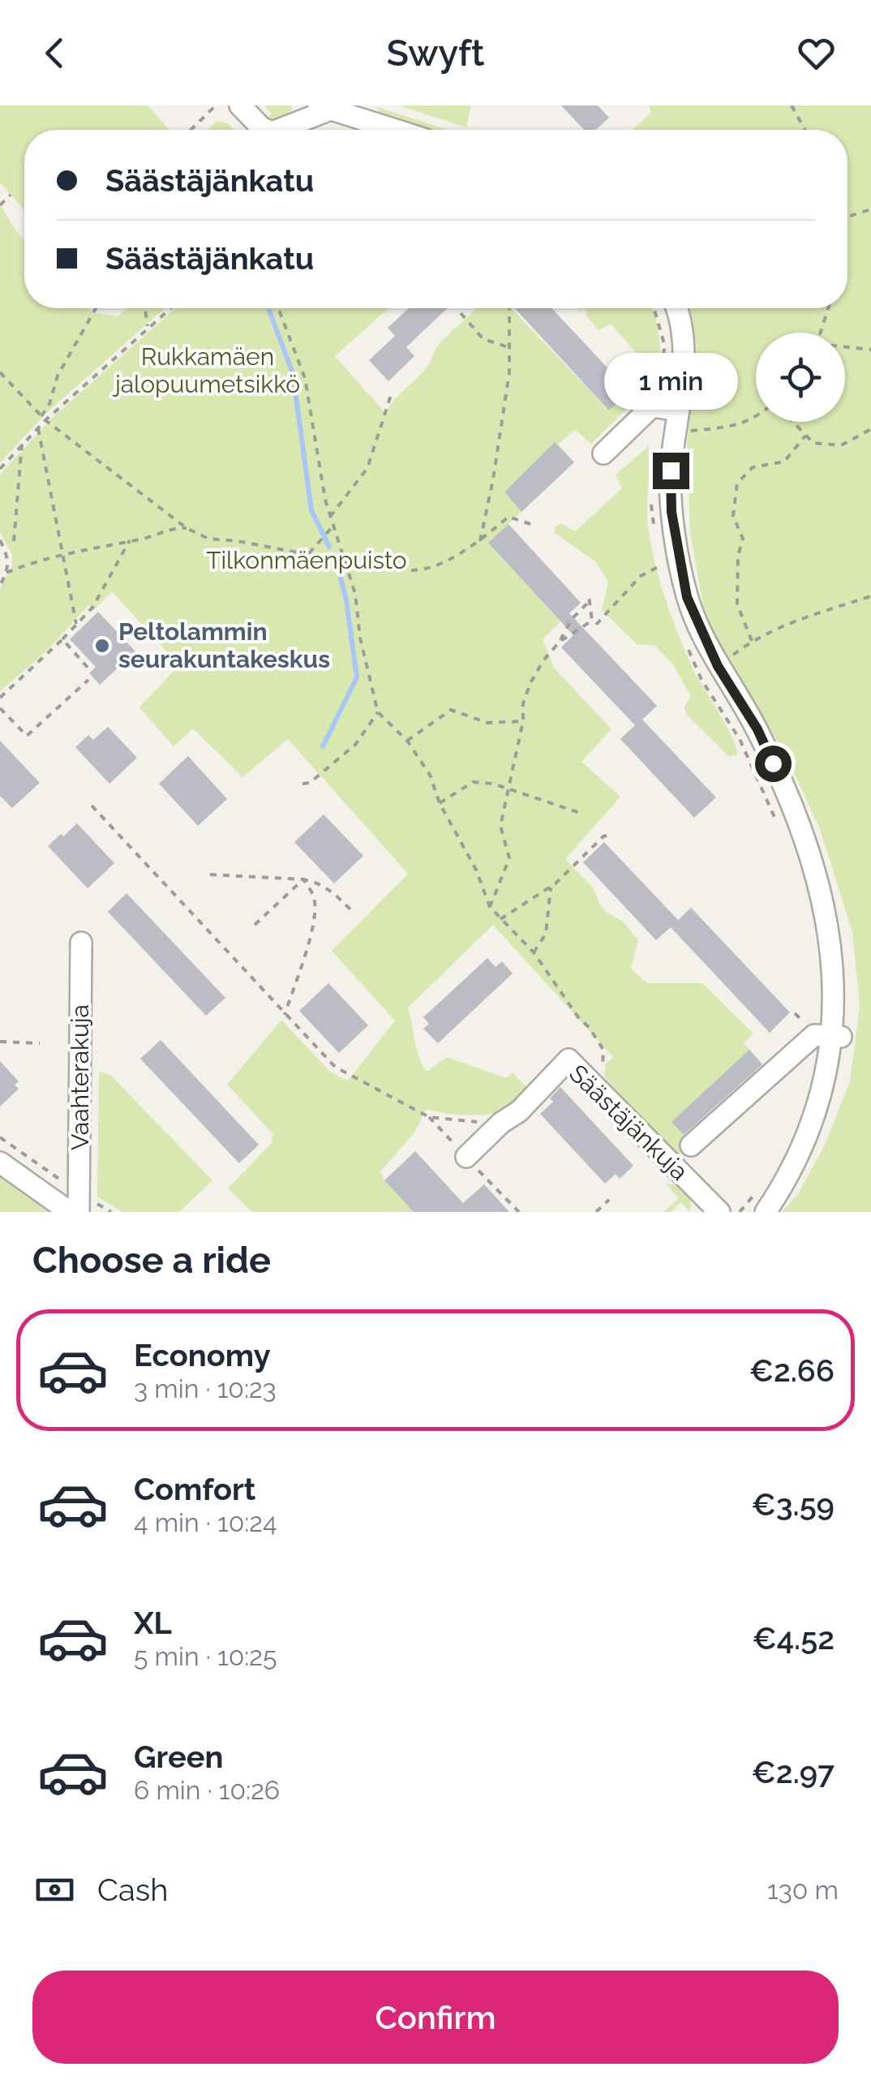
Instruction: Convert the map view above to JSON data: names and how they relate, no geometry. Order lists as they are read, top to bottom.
{
  "streets": {
    "street": ["Vaahterakuja", "Säästäjänkuja"]
  },
  "parks": ["Rukkamäen jalopuumetsikkö", "Tilkonmäenpuisto"],
  "places": ["Peltolammin seurakuntakeskus"],
  "page": {
    "header": "Swyft",
    "banner": ["Säästäjänkatu", "Säästäjänkatu"],
    "bubble": "1 min",
    "heading": "Choose a ride",
    "list": [
      {
        "name": "Economy",
        "note": "3 min · 10:23",
        "value": "€2.66"
      },
      {
        "name": "Comfort",
        "note": "4 min · 10:24",
        "value": "€3.59"
      },
      {
        "name": "XL",
        "note": "5 min · 10:25",
        "value": "€4.52"
      },
      {
        "name": "Green",
        "note": "6 min · 10:26",
        "value": "€2.97"
      }
    ],
    "pay": ["Cash", "130 m"],
    "buttons": "Confirm"
  }
}
